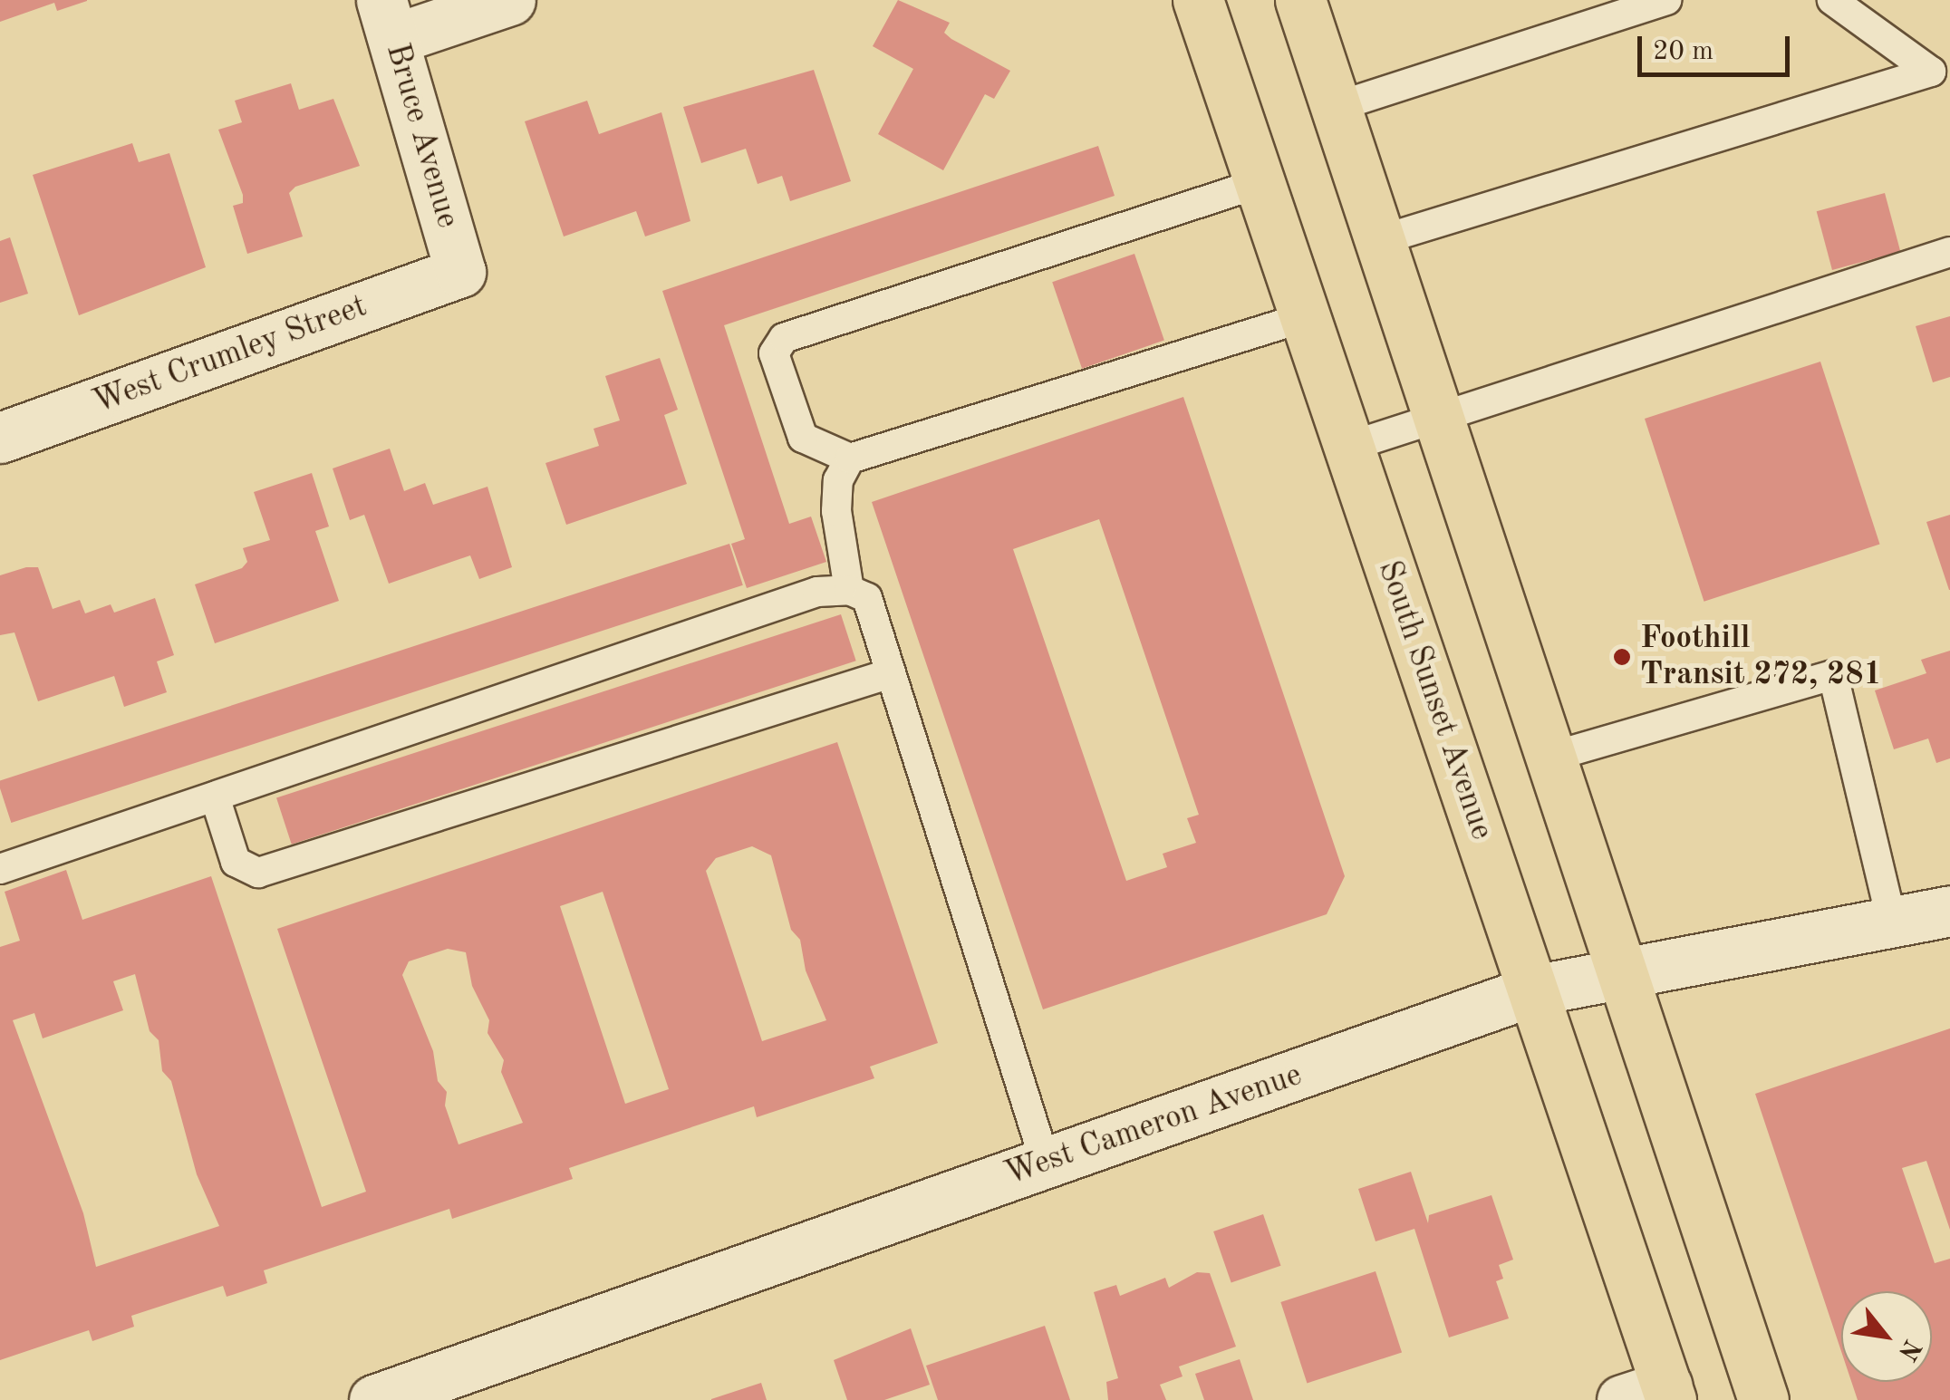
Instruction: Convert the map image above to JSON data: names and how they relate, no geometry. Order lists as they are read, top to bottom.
{
  "streets": {
    "main road": ["South Sunset Avenue"],
    "street": ["Bruce Avenue", "West Crumley Street", "West Cameron Avenue"]
  },
  "crossings": [
    ["Bruce Avenue", "West Crumley Street"],
    ["South Sunset Avenue", "West Cameron Avenue"]
  ],
  "places": ["Foothill Transit 272, 281"],
  "scale_bar": "20 m",
  "north": "bottom right"
}
